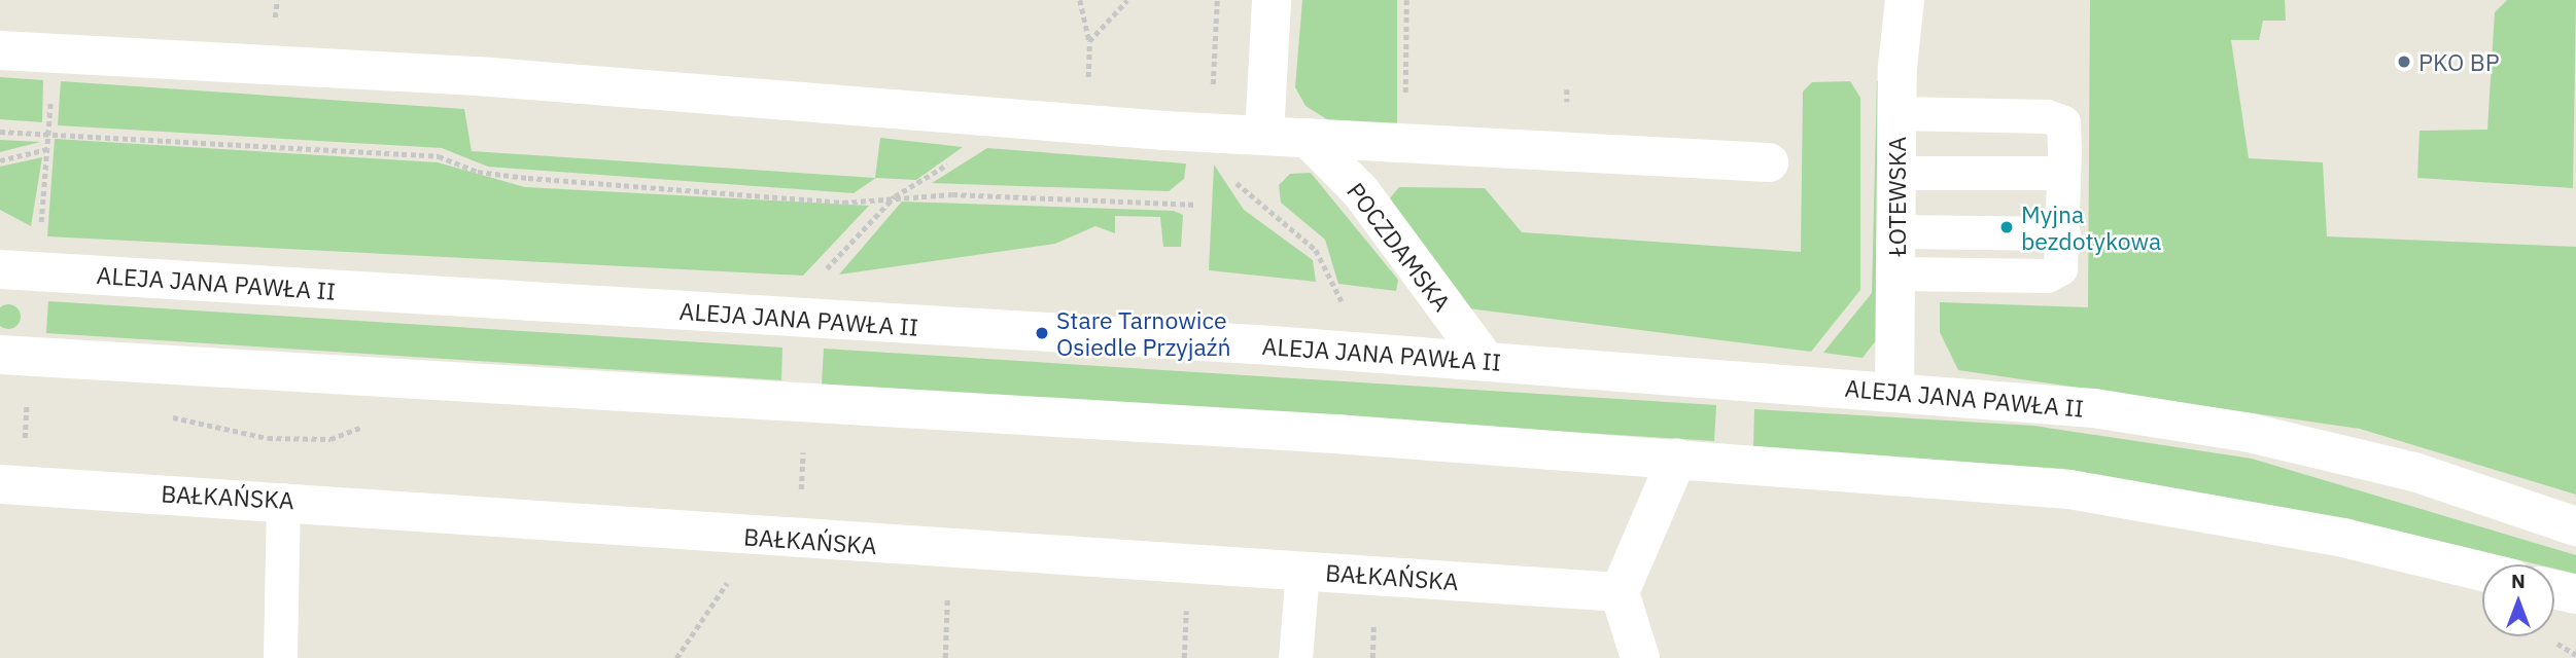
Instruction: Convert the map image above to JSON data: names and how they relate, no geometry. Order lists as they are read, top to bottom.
{
  "streets": {
    "street": [
      "ŁOTEWSKA",
      "POCZDAMSKA",
      "ALEJA JANA PAWŁA II",
      "BAŁKAŃSKA"
    ]
  },
  "crossings": [
    ["ŁOTEWSKA", "ALEJA JANA PAWŁA II"],
    ["POCZDAMSKA", "ALEJA JANA PAWŁA II"]
  ],
  "places": ["PKO BP", "Myjna bezdotykowa", "Stare Tarnowice Osiedle Przyjaźń"],
  "north": "top"
}
